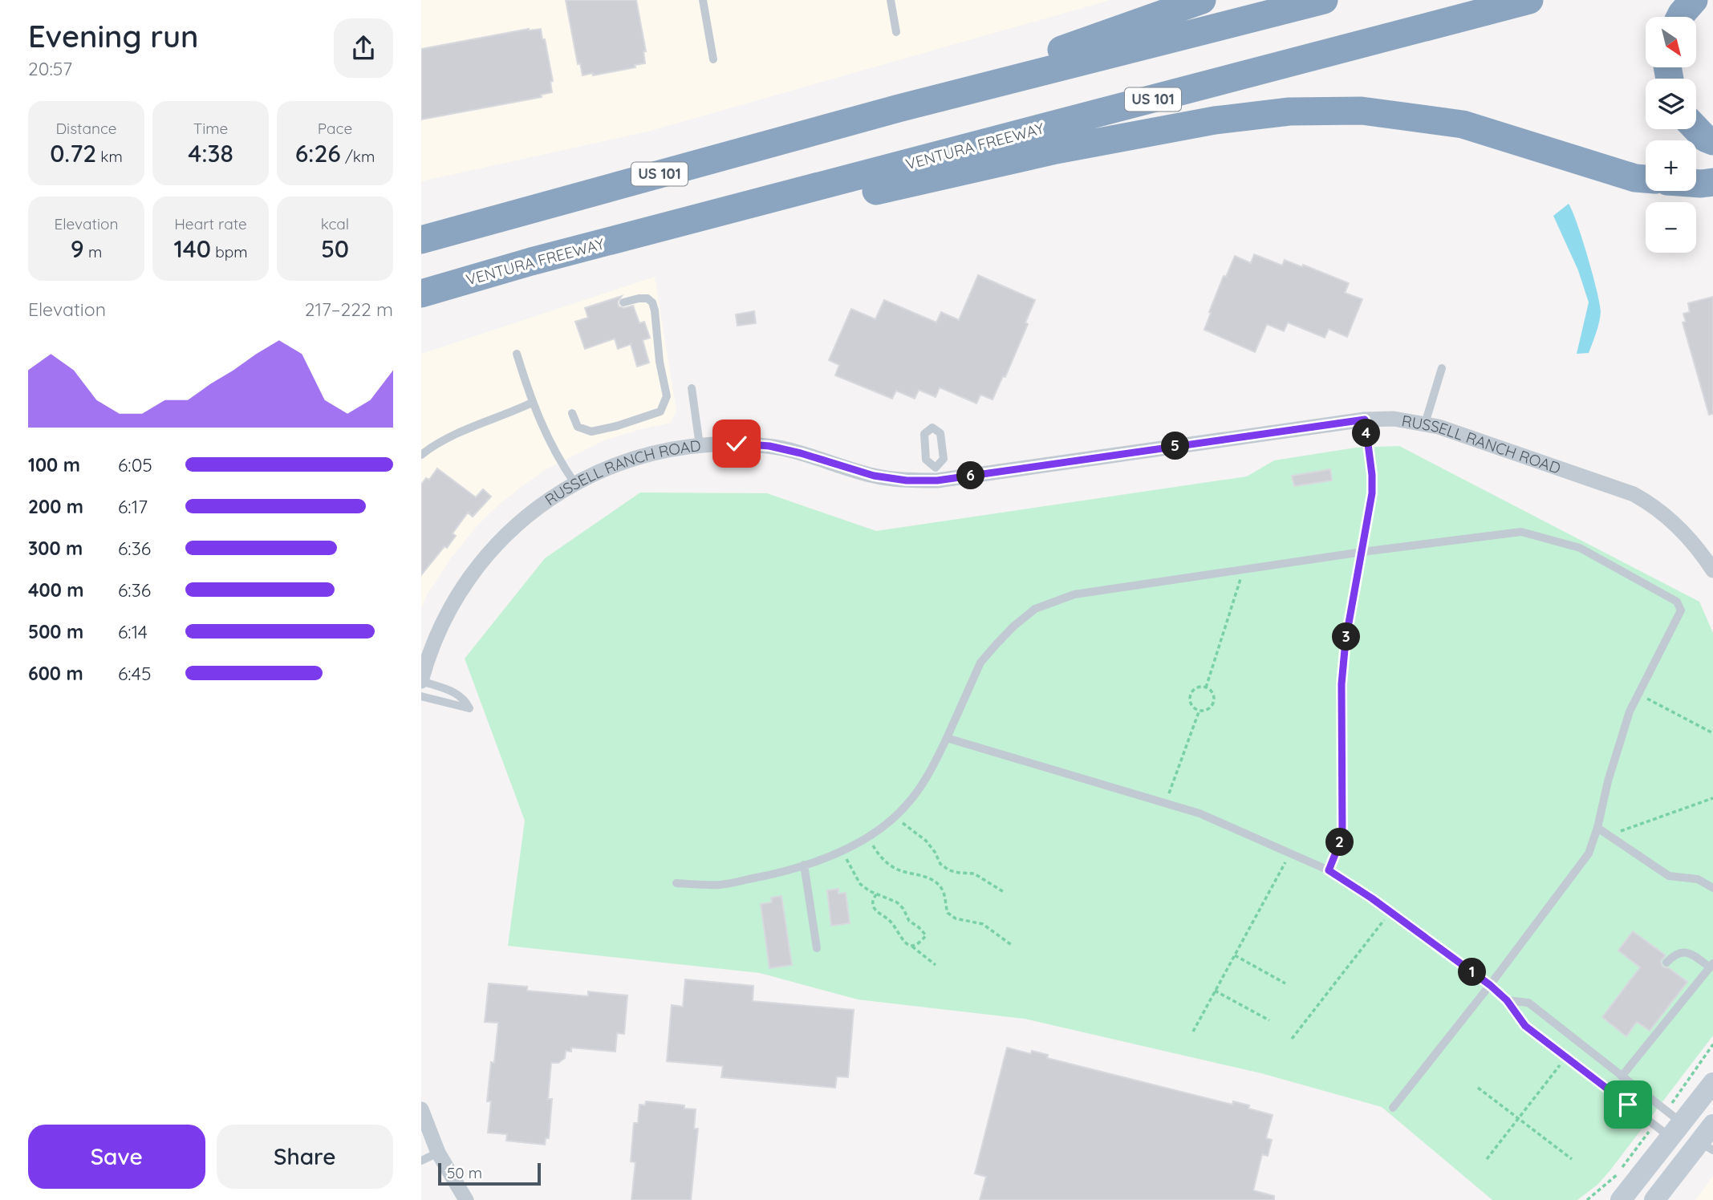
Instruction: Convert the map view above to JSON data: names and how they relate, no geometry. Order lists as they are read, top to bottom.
{
  "streets": {
    "highway": ["US 101", "VENTURA FREEWAY"],
    "street": ["RUSSELL RANCH ROAD"]
  },
  "scale_bar": "50 m",
  "north": "bottom right",
  "page": {
    "heading": ["Evening run", "20:57"],
    "map_buttons": ["+", "−"],
    "stats": [
      ["Distance", "0.72 km"],
      ["Time", "4:38"],
      ["Pace", "6:26 /km"],
      ["Elevation", "9 m"],
      ["Heart rate", "140 bpm"],
      ["kcal", "50"]
    ],
    "chart": ["Elevation", "217–222 m"],
    "pins": [
      "4",
      "5",
      "6",
      "3",
      "2",
      "1"
    ],
    "list": [
      {
        "name": "100 m",
        "note": "6:05"
      },
      {
        "name": "200 m",
        "note": "6:17"
      },
      {
        "name": "300 m",
        "note": "6:36"
      },
      {
        "name": "400 m",
        "note": "6:36"
      },
      {
        "name": "500 m",
        "note": "6:14"
      },
      {
        "name": "600 m",
        "note": "6:45"
      }
    ],
    "buttons": ["Save", "Share"],
    "scale": "50 m"
  }
}
